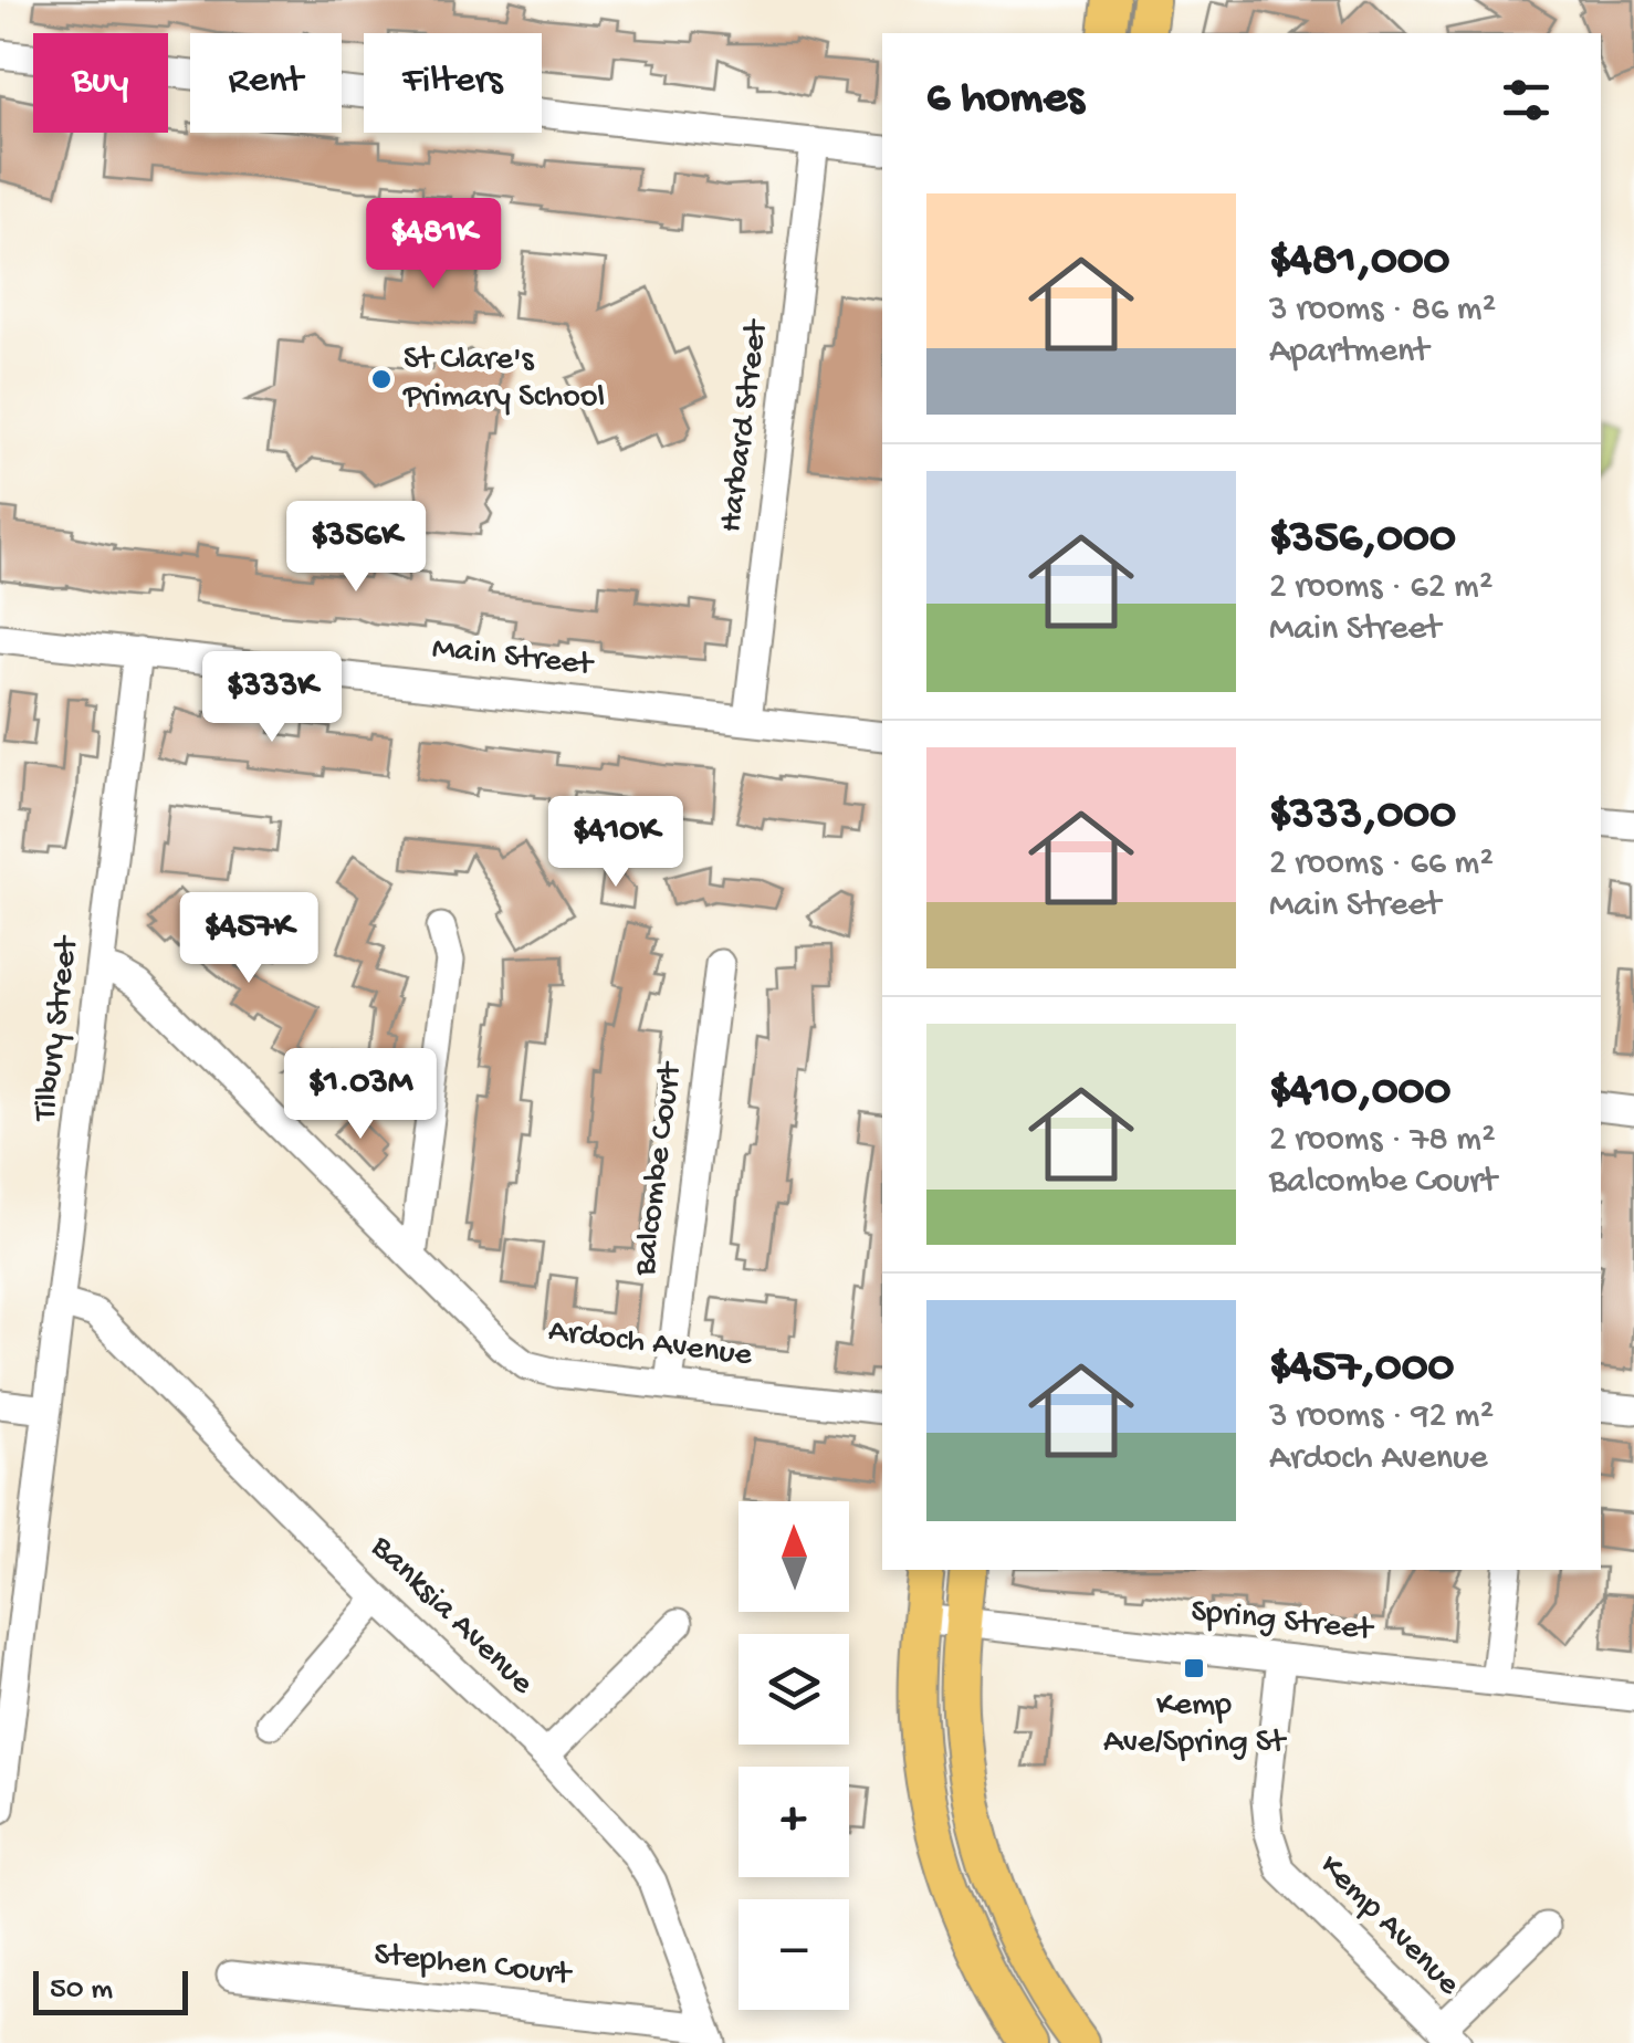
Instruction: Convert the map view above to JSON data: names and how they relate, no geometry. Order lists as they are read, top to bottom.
{
  "streets": {
    "street": [
      "Harbard Street",
      "Main Street",
      "Tilbury Street",
      "Balcombe Court",
      "Ardoch Avenue",
      "Banksia Avenue",
      "Spring Street",
      "Kemp Avenue",
      "Stephen Court"
    ]
  },
  "crossings": [
    ["Harbard Street", "Main Street"],
    ["Main Street", "Tilbury Street"],
    ["Tilbury Street", "Ardoch Avenue"],
    ["Tilbury Street", "Banksia Avenue"],
    ["Balcombe Court", "Ardoch Avenue"],
    ["Banksia Avenue", "Stephen Court"],
    ["Spring Street", "Kemp Avenue"]
  ],
  "places": {
    "other": ["St Clare's Primary School"],
    "transit": ["Kemp Ave/Spring St"]
  },
  "scale_bar": "50 m",
  "north": "top",
  "page": {
    "chip": ["Buy", "Rent", "Filters"],
    "heading": "6 homes",
    "list": [
      {
        "name": "$481,000",
        "note": "3 rooms · 86 m² · Apartment"
      },
      {
        "name": "$356,000",
        "note": "2 rooms · 62 m² · Main Street"
      },
      {
        "name": "$333,000",
        "note": "2 rooms · 66 m² · Main Street"
      },
      {
        "name": "$410,000",
        "note": "2 rooms · 78 m² · Balcombe Court"
      },
      {
        "name": "$457,000",
        "note": "3 rooms · 92 m² · Ardoch Avenue"
      }
    ],
    "price": [
      "$481K",
      "$356K",
      "$333K",
      "$410K",
      "$457K",
      "$1.03M"
    ],
    "map_buttons": ["+", "−"],
    "scale": "50 m"
  }
}
